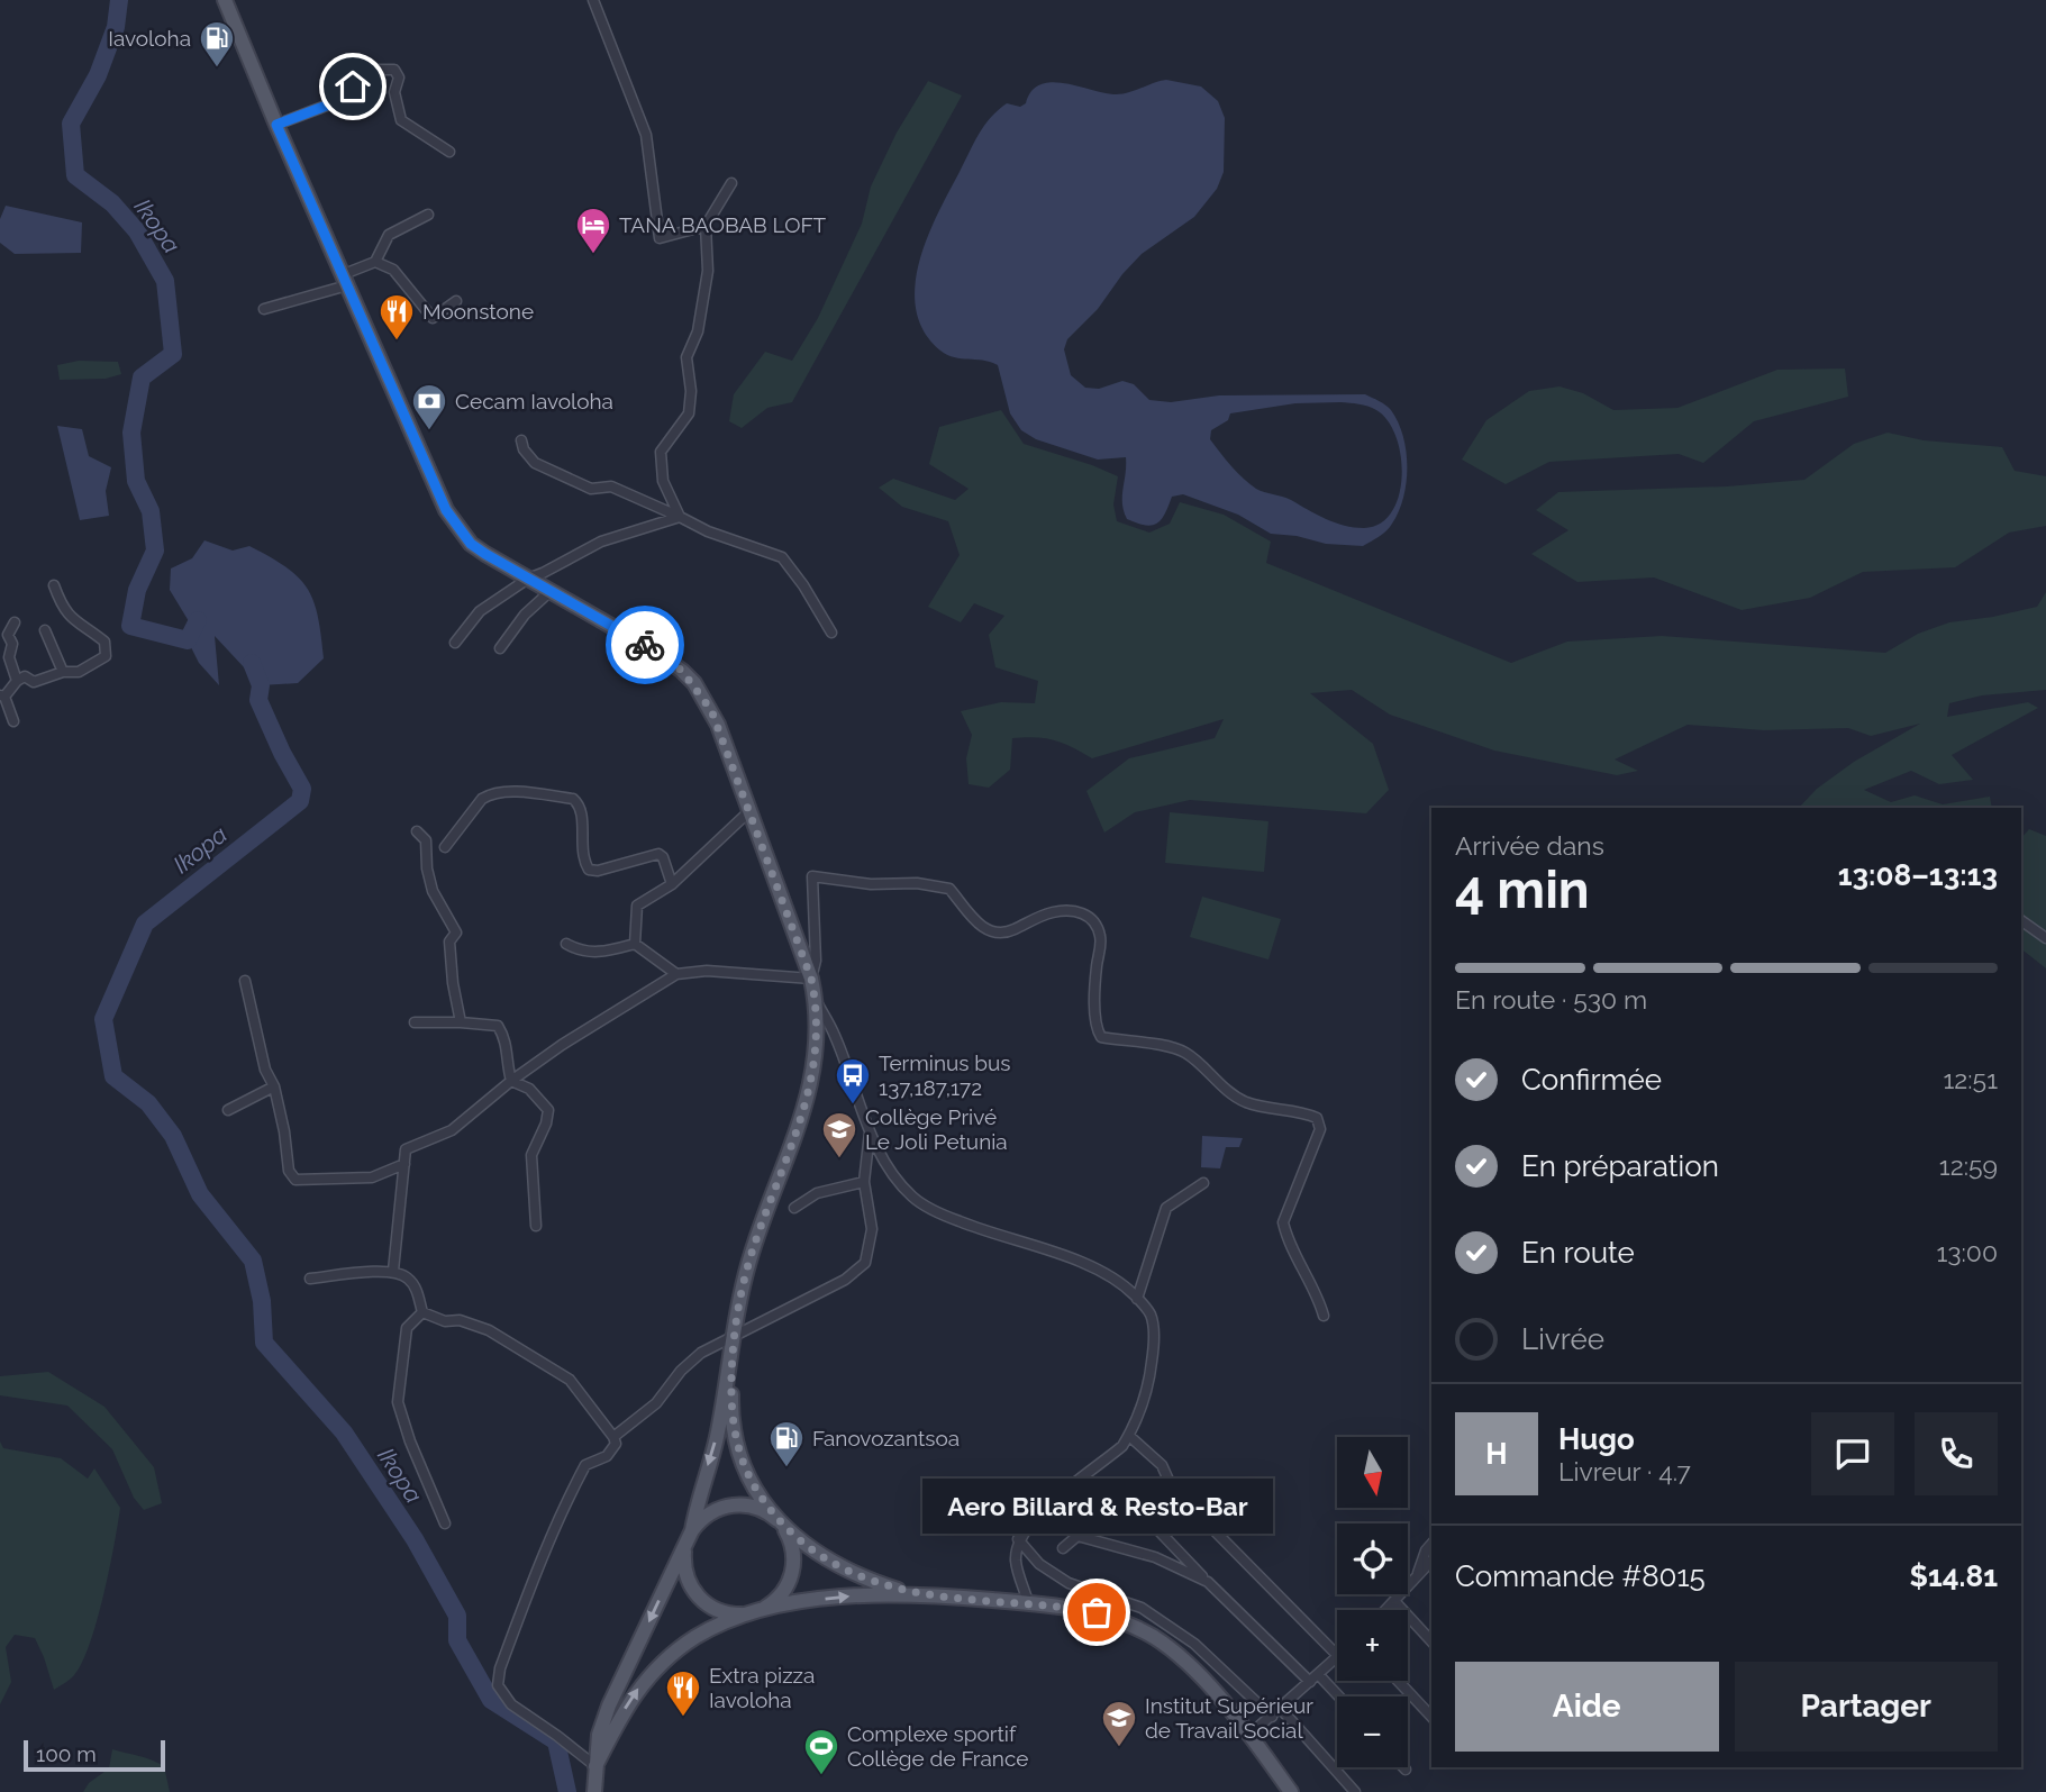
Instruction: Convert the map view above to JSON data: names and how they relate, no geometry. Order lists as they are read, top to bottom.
{
  "water": ["Ikopa"],
  "places": {
    "fuel station": ["Iavoloha", "Fanovozantsoa"],
    "hotel": ["TANA BAOBAB LOFT"],
    "restaurant": ["Moonstone", "Extra pizza Iavoloha"],
    "bank": ["Cecam Iavoloha"],
    "bus stop": ["Terminus bus 137,187,172"],
    "school or university": ["Collège Privé Le Joli Petunia", "Institut Supérieur de Travail Social"],
    "other": ["Aero Billard & Resto-Bar"],
    "sports": ["Complexe sportif Collège de France"]
  },
  "scale_bar": "100 m",
  "north": "bottom",
  "page": {
    "heading": ["4 min", "Arrivée dans", "13:08–13:13"],
    "panel": [
      "Hugo",
      "Livreur · 4.7",
      "Commande #8015",
      "$14.81"
    ],
    "bar": "En route · 530 m",
    "list": [
      ["Confirmée", "12:51"],
      ["En préparation", "12:59"],
      ["En route", "13:00"],
      "Livrée"
    ],
    "round": "H",
    "map_buttons": ["+", "−"],
    "bubble": "Aero Billard & Resto-Bar",
    "buttons": ["Aide", "Partager"],
    "scale": "100 m"
  }
}
